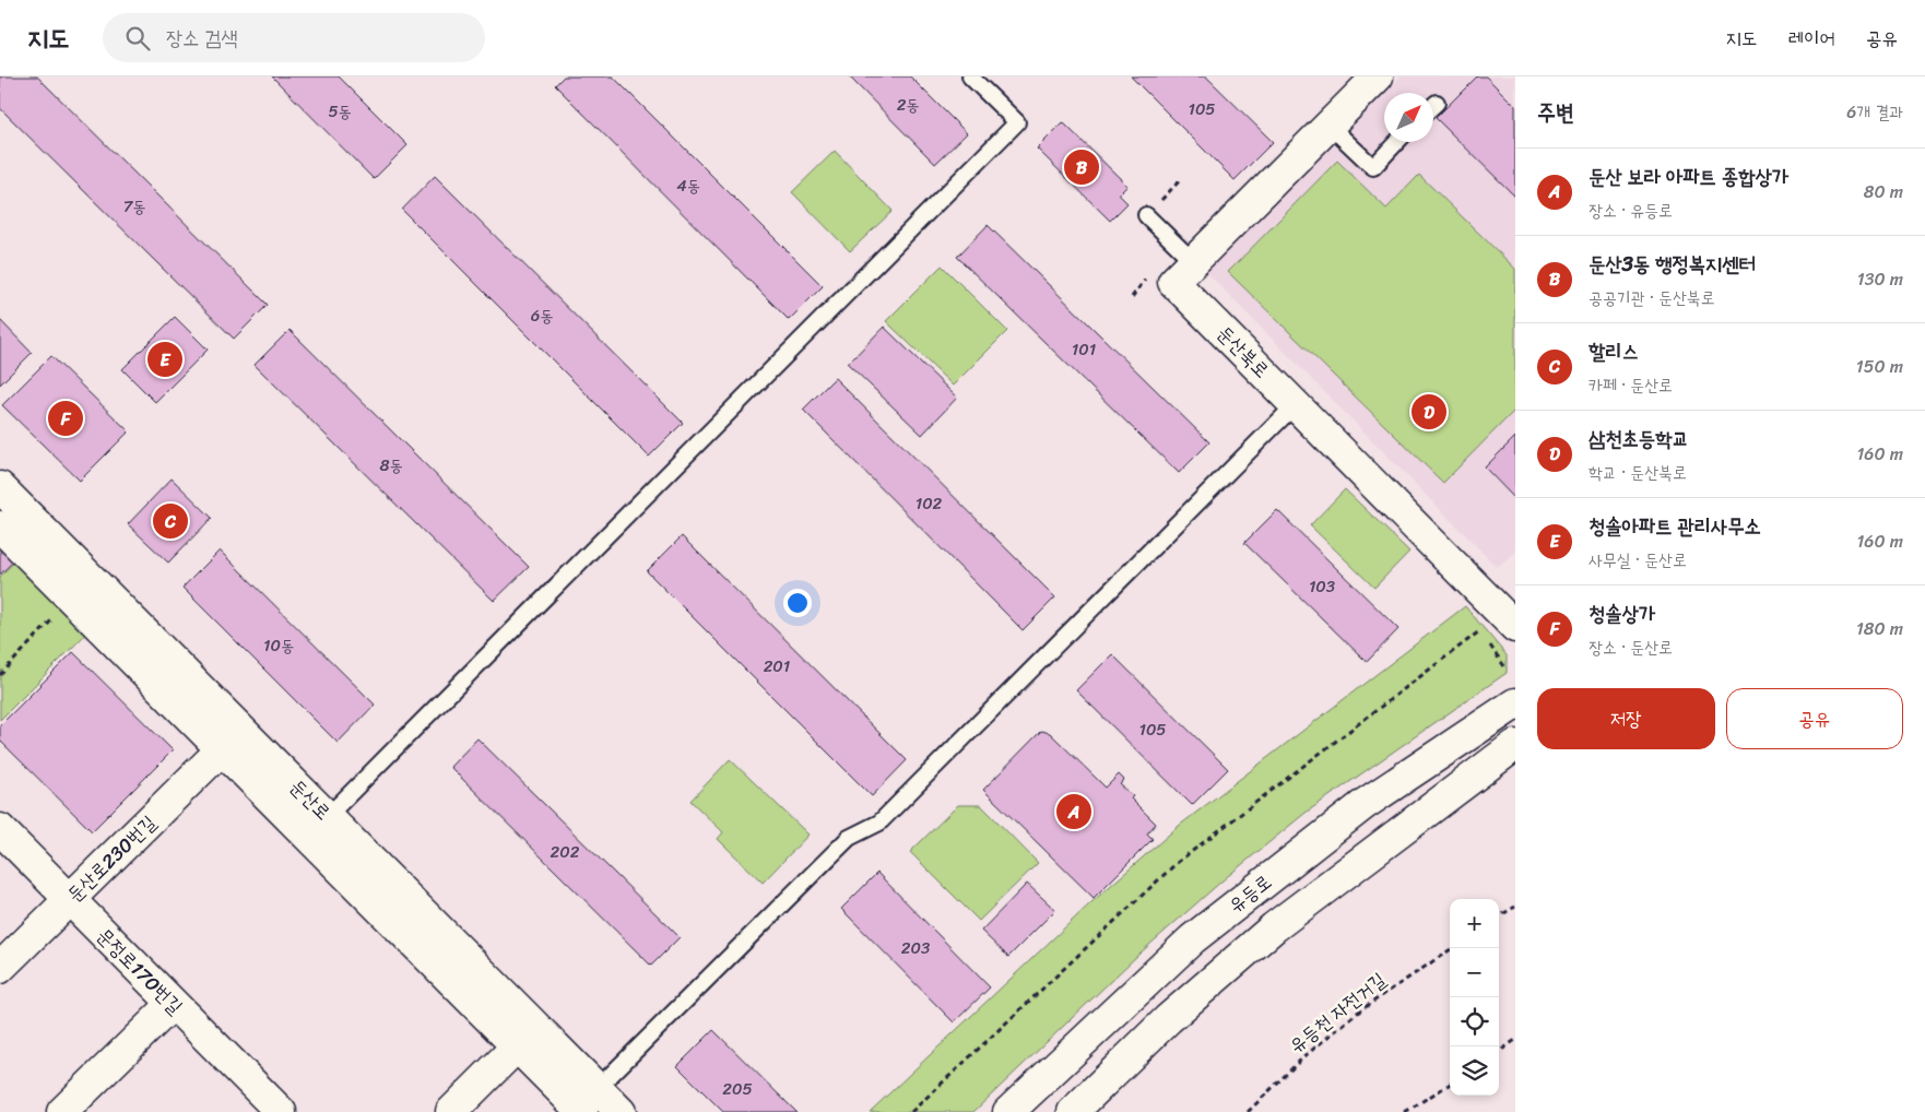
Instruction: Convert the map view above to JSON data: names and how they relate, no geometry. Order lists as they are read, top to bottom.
{
  "streets": {
    "main road": [
      "둔산북로",
      "둔산로",
      "둔산로230번길",
      "유등로",
      "문정로170번길"
    ],
    "path": ["유등천 자전거길"]
  },
  "crossings": [
    ["둔산로", "둔산로230번길"],
    ["둔산로230번길", "문정로170번길"]
  ],
  "house_numbers": [
    "2동",
    "105",
    "5동",
    "4동",
    "7동",
    "6동",
    "101",
    "8동",
    "102",
    "103",
    "10동",
    "201",
    "105",
    "202",
    "203",
    "205"
  ],
  "north": "top right",
  "page": {
    "header": "지도",
    "search": "장소 검색",
    "nav": ["지도", "레이어", "공유"],
    "heading": ["주변", "6개 결과"],
    "pins": [
      "B",
      "E",
      "D",
      "F",
      "C",
      "A"
    ],
    "list": [
      {
        "mark": "A",
        "name": "둔산 보라 아파트 종합상가",
        "note": "장소 · 유등로",
        "value": "80 m"
      },
      {
        "mark": "B",
        "name": "둔산3동 행정복지센터",
        "note": "공공기관 · 둔산북로",
        "value": "130 m"
      },
      {
        "mark": "C",
        "name": "할리스",
        "note": "카페 · 둔산로",
        "value": "150 m"
      },
      {
        "mark": "D",
        "name": "삼천초등학교",
        "note": "학교 · 둔산북로",
        "value": "160 m"
      },
      {
        "mark": "E",
        "name": "청솔아파트 관리사무소",
        "note": "사무실 · 둔산로",
        "value": "160 m"
      },
      {
        "mark": "F",
        "name": "청솔상가",
        "note": "장소 · 둔산로",
        "value": "180 m"
      }
    ],
    "buttons": ["저장", "공유"],
    "map_buttons": ["+", "−"]
  }
}
